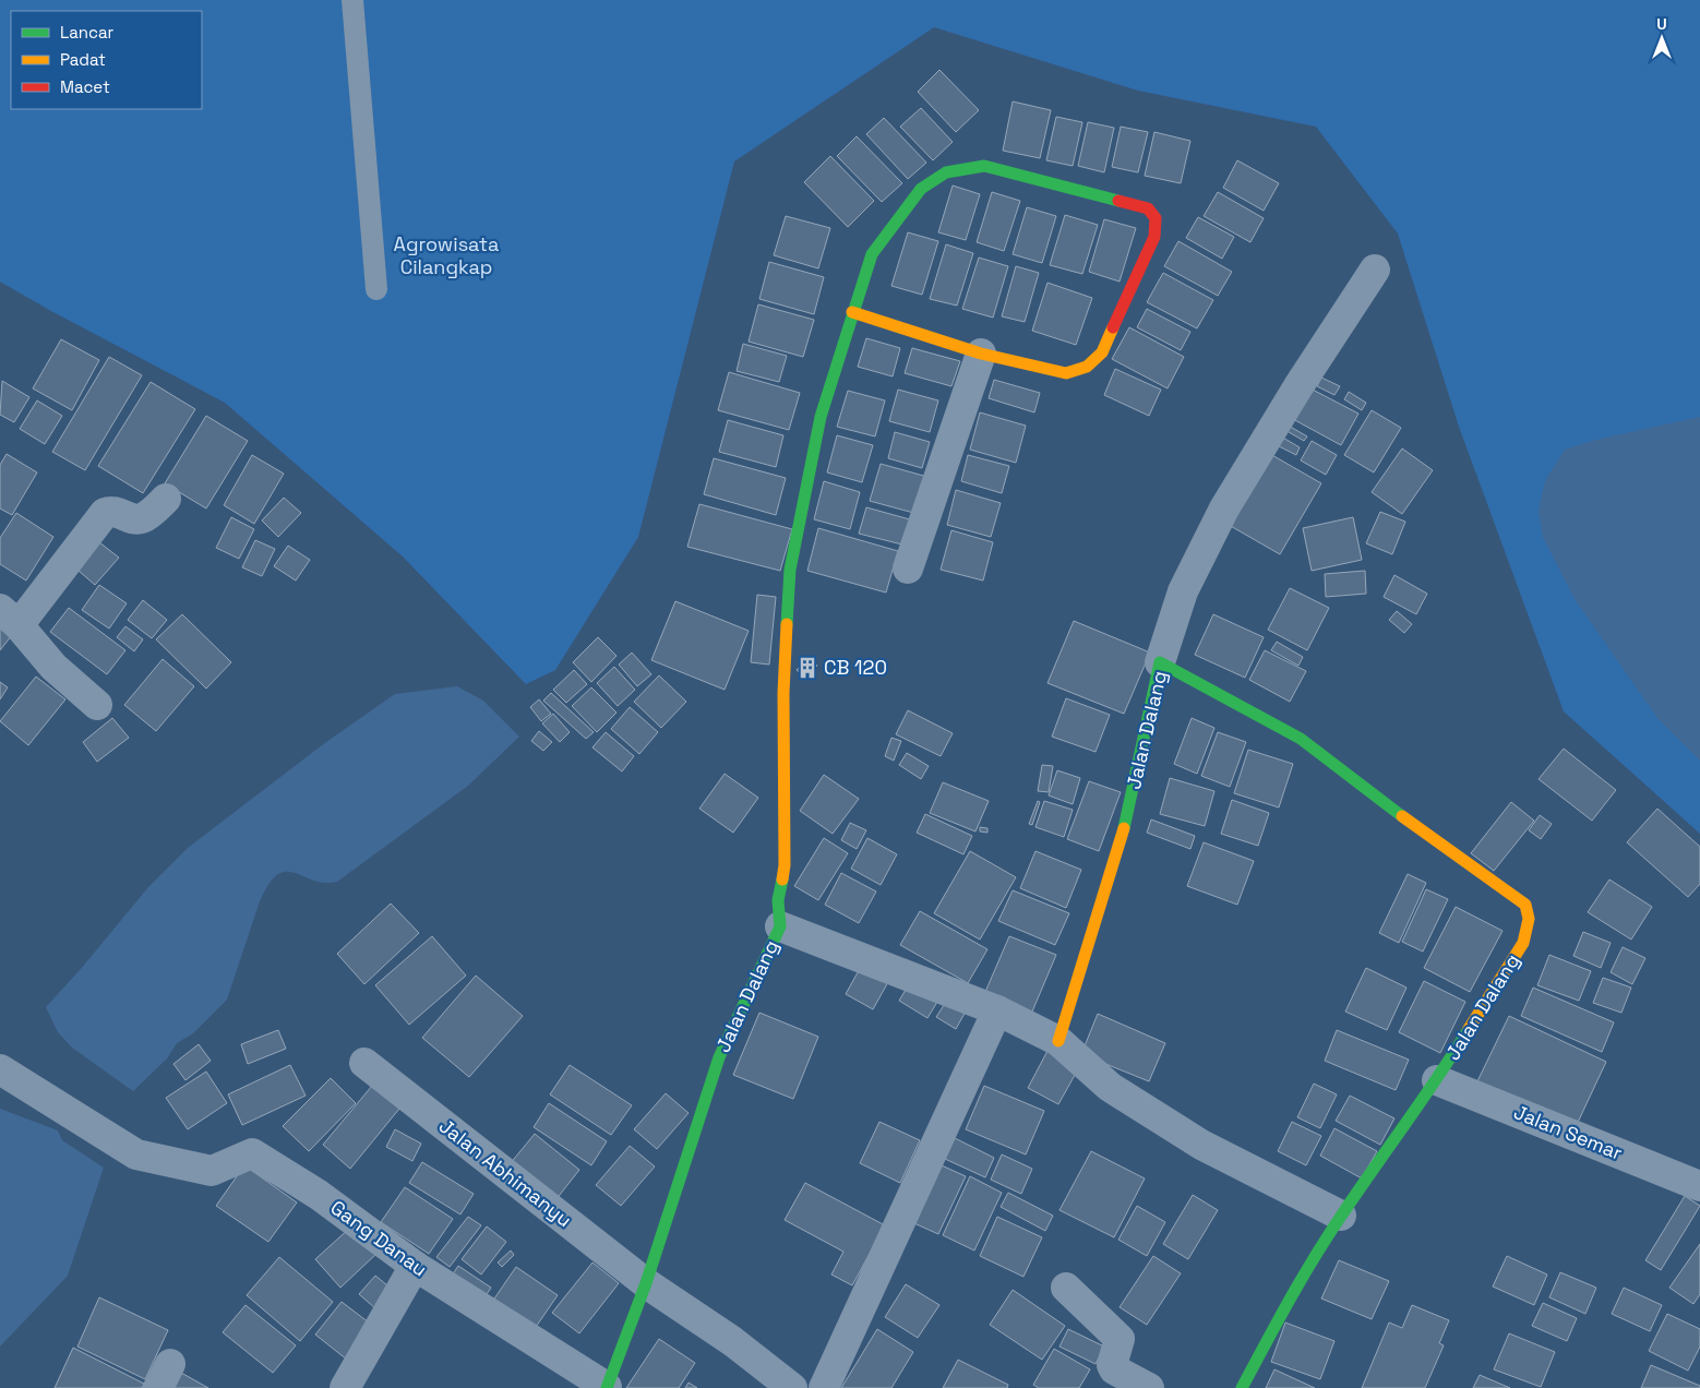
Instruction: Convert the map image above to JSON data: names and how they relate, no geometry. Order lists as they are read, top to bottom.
{
  "streets": {
    "street": [
      "Jalan Dalang",
      "Jalan Semar",
      "Jalan Abhimanyu",
      "Gang Danau"
    ]
  },
  "crossings": [
    ["Jalan Dalang", "Jalan Semar"],
    ["Jalan Dalang", "Jalan Abhimanyu"],
    ["Jalan Dalang", "Gang Danau"]
  ],
  "parks": ["Agrowisata Cilangkap"],
  "places": {
    "building": ["CB 120"]
  },
  "legend": ["Lancar", "Padat", "Macet"],
  "north": "top"
}
